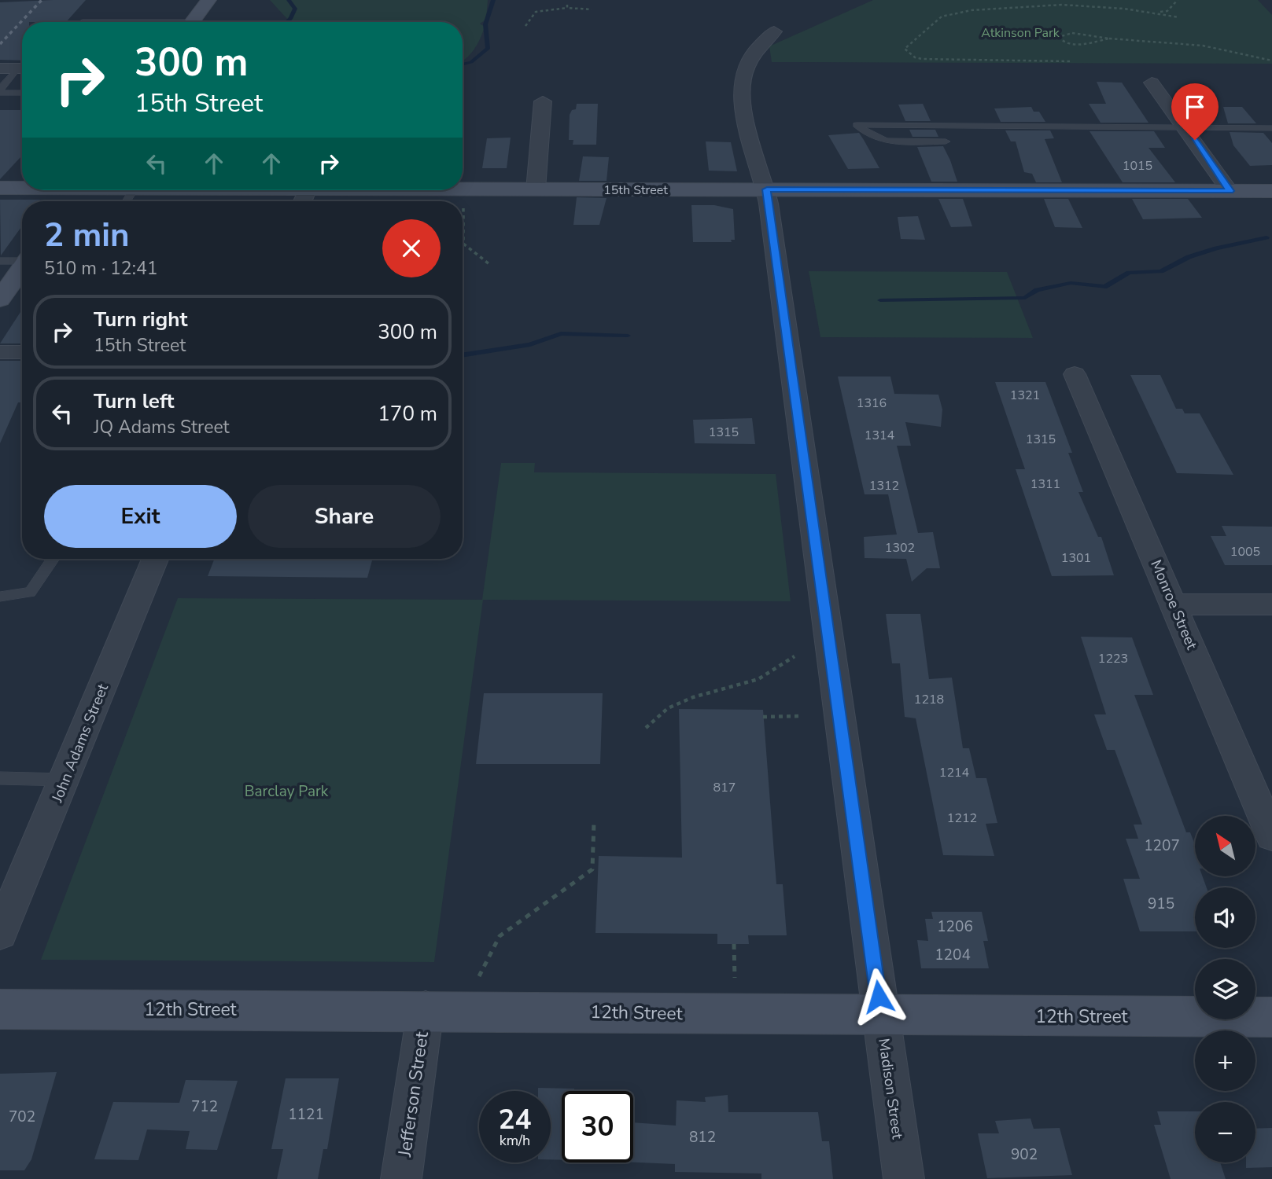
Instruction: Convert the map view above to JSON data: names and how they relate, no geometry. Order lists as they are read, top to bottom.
{
  "streets": {
    "street": [
      "15th Street",
      "Monroe Street",
      "John Adams Street",
      "12th Street",
      "Madison Street",
      "Jefferson Street"
    ]
  },
  "crossings": [
    ["15th Street", "Madison Street"],
    ["12th Street", "Madison Street"],
    ["12th Street", "Jefferson Street"]
  ],
  "parks": ["Atkinson Park", "Barclay Park"],
  "house_numbers": [
    "1015",
    "1321",
    "1316",
    "1315",
    "1314",
    "1315",
    "1311",
    "1312",
    "1302",
    "1005",
    "1301",
    "1223",
    "1218",
    "1214",
    "817",
    "1212",
    "1207",
    "915",
    "1206",
    "1204",
    "712",
    "1121",
    "702",
    "812",
    "902"
  ],
  "north": "top left",
  "page": {
    "turn": ["300 m", "15th Street"],
    "heading": ["2 min", "510 m · 12:41"],
    "list": [
      {
        "name": "Turn right",
        "note": "15th Street",
        "value": "300 m"
      },
      {
        "name": "Turn left",
        "note": "JQ Adams Street",
        "value": "170 m"
      }
    ],
    "buttons": ["Exit", "Share"],
    "map_buttons": ["+", "−"],
    "speed": "24 km/h",
    "limit": "30"
  }
}
